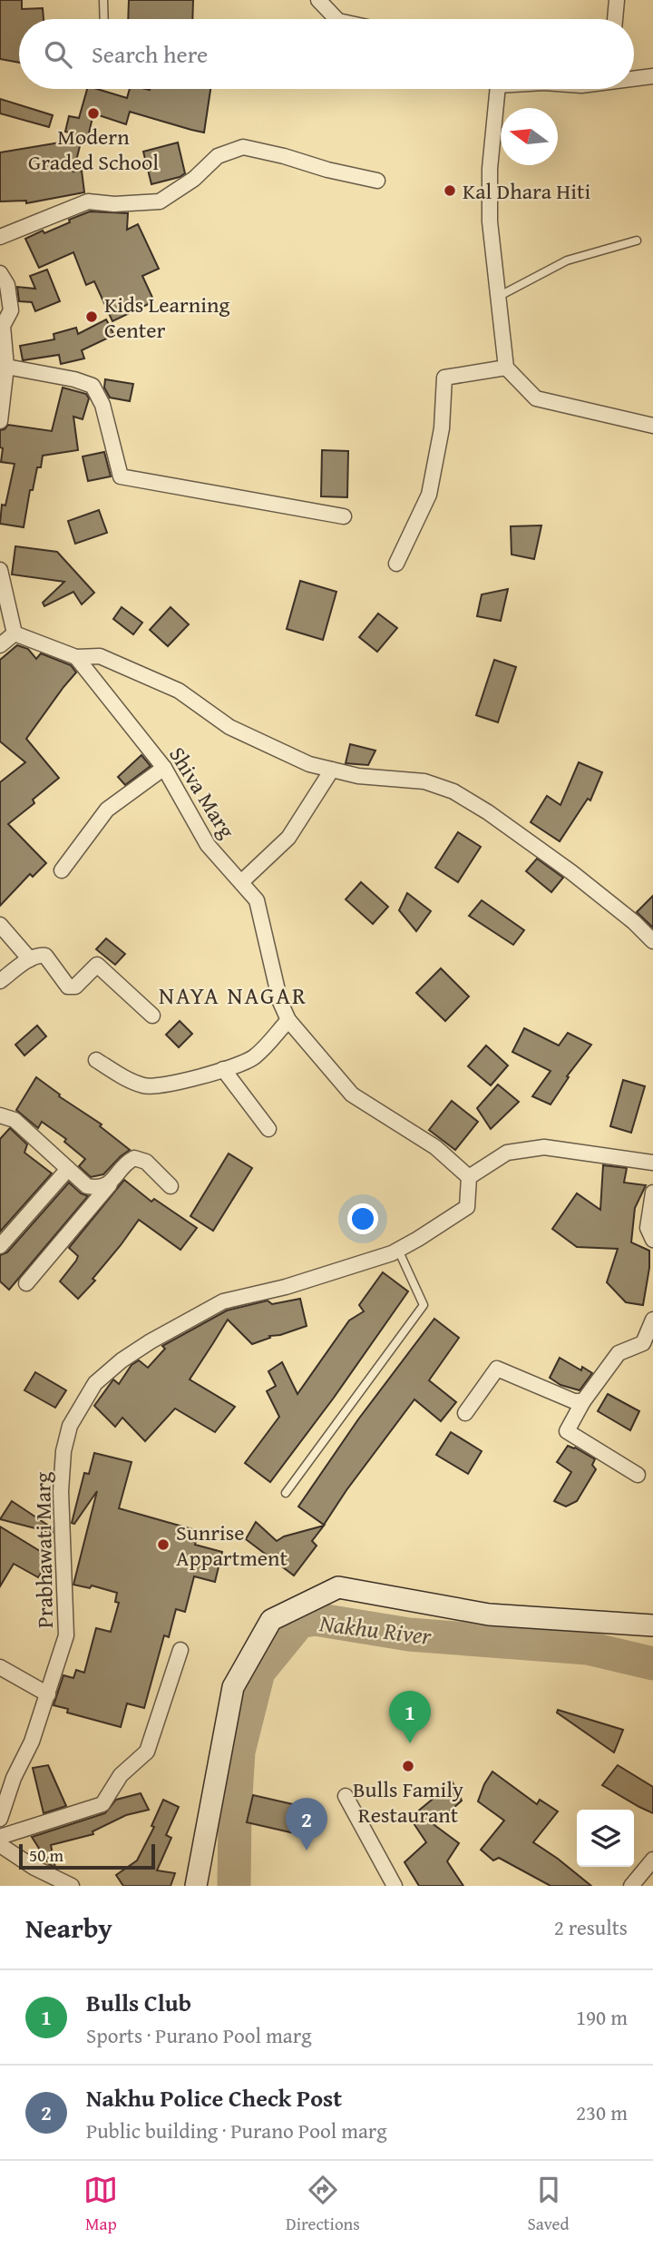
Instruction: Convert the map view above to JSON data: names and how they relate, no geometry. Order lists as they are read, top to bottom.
{
  "streets": {
    "street": ["Shiva Marg", "Prabhawati Marg"]
  },
  "crossings": [
    ["Shiva Marg", "Prabhawati Marg"]
  ],
  "districts": ["NAYA NAGAR"],
  "water": ["Nakhu River"],
  "places": [
    "Modern Graded School",
    "Kal Dhara Hiti",
    "Kids Learning Center",
    "Sunrise Appartment",
    "Bulls Family Restaurant"
  ],
  "scale_bar": "50 m",
  "north": "left",
  "page": {
    "search": "Search here",
    "pins": ["1", "2"],
    "scale": "50 m",
    "heading": ["Nearby", "2 results"],
    "list": [
      {
        "mark": "1",
        "name": "Bulls Club",
        "note": "Sports · Purano Pool marg",
        "value": "190 m"
      },
      {
        "mark": "2",
        "name": "Nakhu Police Check Post",
        "note": "Public building · Purano Pool marg",
        "value": "230 m"
      }
    ],
    "nav": ["Map", "Directions", "Saved"]
  }
}
